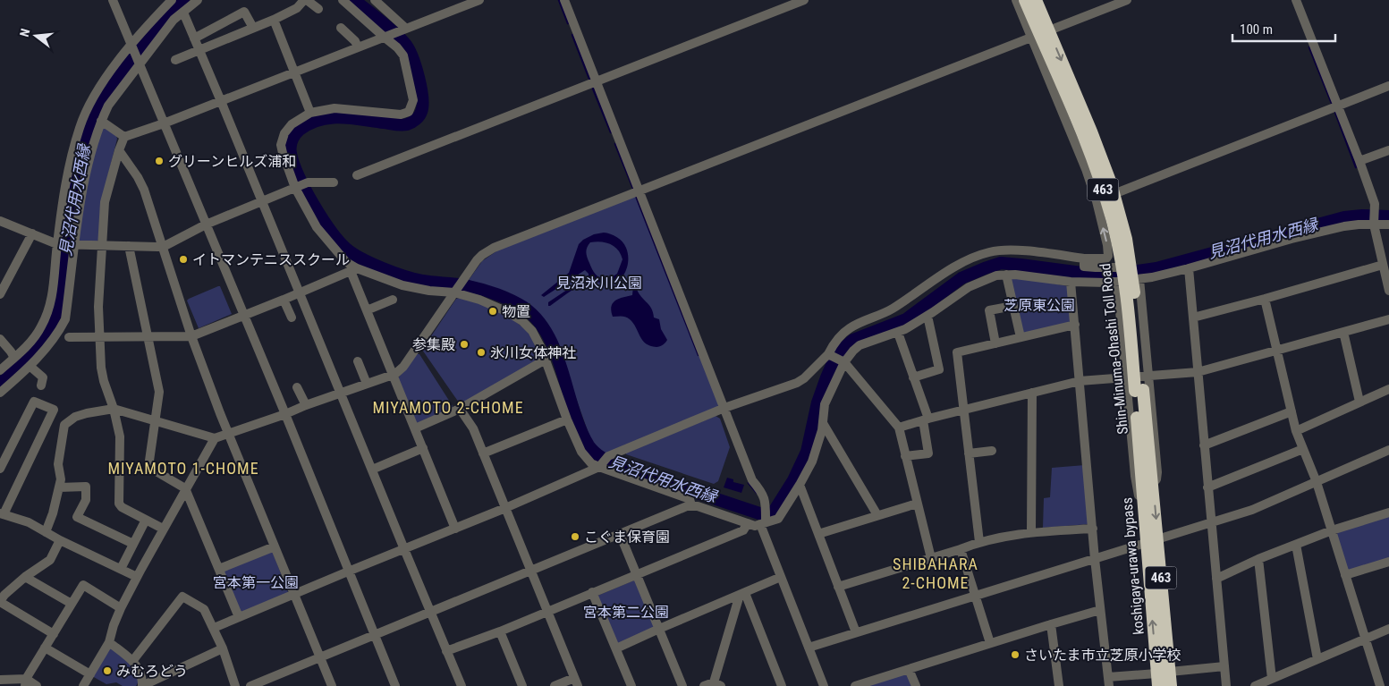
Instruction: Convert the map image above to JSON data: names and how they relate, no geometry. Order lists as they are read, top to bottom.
{
  "streets": {
    "highway": ["463", "Shin-Minuma-Ohashi Toll Road", "koshigaya-urawa bypass"]
  },
  "crossings": [
    ["Shin-Minuma-Ohashi Toll Road", "koshigaya-urawa bypass"]
  ],
  "districts": ["MIYAMOTO 2-CHOME", "MIYAMOTO 1-CHOME", "SHIBAHARA 2-CHOME"],
  "water": ["見沼代用水西縁"],
  "parks": [
    "見沼氷川公園",
    "芝原東公園",
    "宮本第一公園",
    "宮本第二公園"
  ],
  "places": [
    "グリーンヒルズ浦和",
    "イトマンテニススクール",
    "物置",
    "参集殿",
    "氷川女体神社",
    "こぐま保育園",
    "さいたま市立芝原小学校",
    "みむろどう"
  ],
  "scale_bar": "100 m",
  "north": "left"
}
